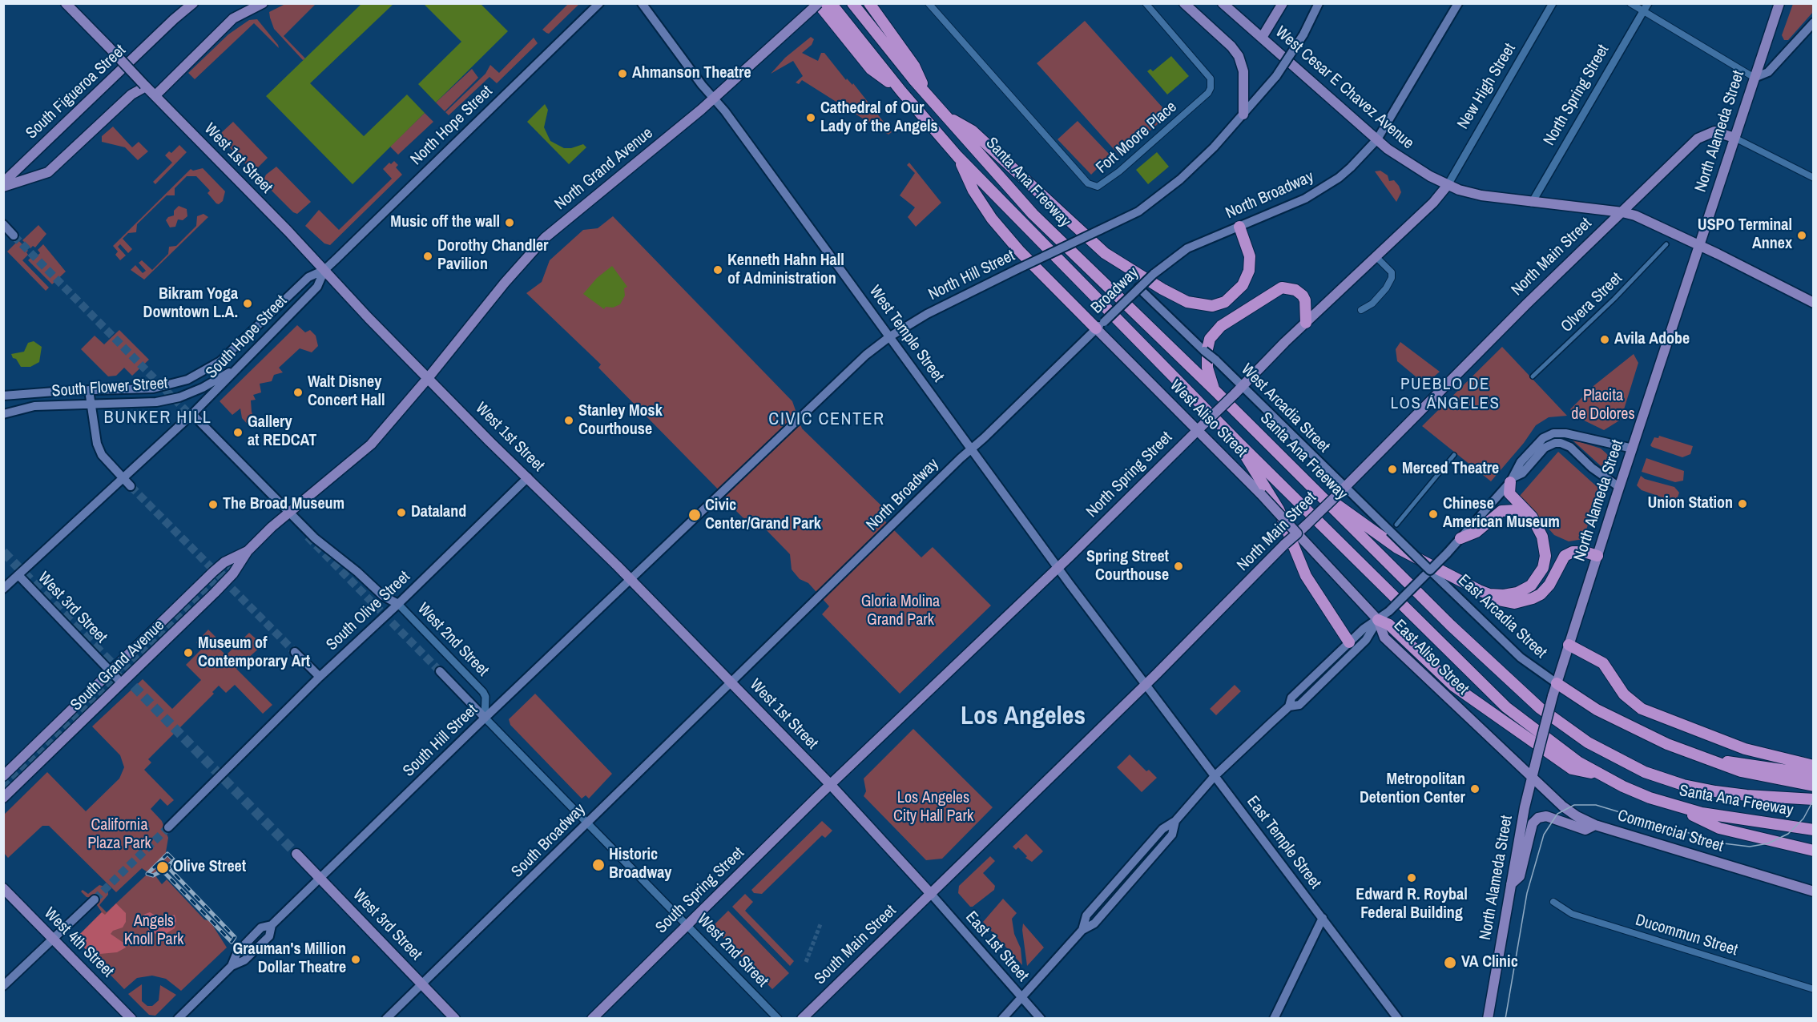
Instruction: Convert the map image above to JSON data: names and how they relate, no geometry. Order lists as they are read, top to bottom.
{
  "streets": {
    "highway": ["Santa Ana Freeway", "East Arcadia Street"],
    "main road": [
      "West Cesar E Chavez Avenue",
      "South Figueroa Street",
      "North Spring Street",
      "North Hope Street",
      "North Alameda Street",
      "West 1st Street",
      "North Grand Avenue",
      "North Broadway",
      "North Main Street",
      "North Hill Street",
      "Broadway",
      "West Temple Street",
      "South Hope Street",
      "South Flower Street",
      "West Arcadia Street",
      "West Aliso Street",
      "West 3rd Street",
      "South Olive Street",
      "West 2nd Street",
      "East Aliso Street",
      "South Grand Avenue",
      "South Hill Street",
      "Commercial Street",
      "South Broadway",
      "East Temple Street",
      "South Spring Street",
      "West 4th Street",
      "South Main Street",
      "East 1st Street"
    ],
    "street": [
      "New High Street",
      "Fort Moore Place",
      "Olvera Street",
      "Ducommun Street"
    ]
  },
  "crossings": [
    ["New High Street", "West Cesar E Chavez Avenue"],
    ["New High Street", "North Spring Street"],
    ["West Cesar E Chavez Avenue", "North Spring Street"],
    ["West Cesar E Chavez Avenue", "North Alameda Street"],
    ["West Cesar E Chavez Avenue", "North Broadway"],
    ["West Cesar E Chavez Avenue", "North Main Street"],
    ["North Spring Street", "West 1st Street"],
    ["North Spring Street", "West Temple Street"],
    ["North Spring Street", "West Arcadia Street"],
    ["North Spring Street", "West Aliso Street"],
    ["North Spring Street", "South Spring Street"],
    ["North Hope Street", "West 1st Street"],
    ["North Hope Street", "South Hope Street"],
    ["North Alameda Street", "North Main Street"],
    ["North Alameda Street", "East Arcadia Street"],
    ["North Alameda Street", "East Aliso Street"],
    ["North Alameda Street", "Commercial Street"],
    ["West 1st Street", "North Grand Avenue"],
    ["West 1st Street", "North Broadway"],
    ["West 1st Street", "North Main Street"],
    ["West 1st Street", "North Hill Street"],
    ["West 1st Street", "South Hope Street"],
    ["West 1st Street", "South Olive Street"],
    ["West 1st Street", "South Grand Avenue"],
    ["West 1st Street", "South Hill Street"],
    ["West 1st Street", "South Broadway"],
    ["West 1st Street", "South Spring Street"],
    ["West 1st Street", "South Main Street"],
    ["West 1st Street", "East 1st Street"],
    ["North Grand Avenue", "West Temple Street"],
    ["North Grand Avenue", "South Grand Avenue"],
    ["North Broadway", "Broadway"],
    ["North Broadway", "West Temple Street"],
    ["North Broadway", "West Aliso Street"],
    ["North Broadway", "South Broadway"],
    ["North Main Street", "West Temple Street"],
    ["North Main Street", "West Arcadia Street"],
    ["North Main Street", "West Aliso Street"],
    ["North Main Street", "East Arcadia Street"],
    ["North Main Street", "East Aliso Street"],
    ["North Main Street", "East Temple Street"],
    ["North Main Street", "South Main Street"],
    ["North Main Street", "East 1st Street"],
    ["North Hill Street", "West Temple Street"],
    ["North Hill Street", "South Hill Street"],
    ["Broadway", "West Arcadia Street"],
    ["Broadway", "West Aliso Street"],
    ["West Temple Street", "East Temple Street"],
    ["South Hope Street", "South Flower Street"],
    ["South Hope Street", "West 3rd Street"],
    ["South Hope Street", "West 2nd Street"],
    ["West Arcadia Street", "East Arcadia Street"],
    ["West Aliso Street", "East Aliso Street"],
    ["West 3rd Street", "South Grand Avenue"],
    ["West 3rd Street", "South Hill Street"],
    ["West 3rd Street", "South Broadway"],
    ["South Olive Street", "West 2nd Street"],
    ["West 2nd Street", "South Grand Avenue"],
    ["West 2nd Street", "South Hill Street"],
    ["West 2nd Street", "South Broadway"],
    ["West 2nd Street", "South Spring Street"],
    ["East Aliso Street", "Commercial Street"],
    ["South Main Street", "East 1st Street"]
  ],
  "districts": [
    "PUEBLO DE LOS ÁNGELES",
    "BUNKER HILL",
    "CIVIC CENTER",
    "Los Angeles"
  ],
  "parks": [
    "Placita de Dolores",
    "Gloria Molina Grand Park",
    "Los Angeles City Hall Park",
    "California Plaza Park",
    "Angels Knoll Park"
  ],
  "places": [
    "Ahmanson Theatre",
    "Cathedral of Our Lady of the Angels",
    "Music off the wall",
    "USPO Terminal Annex",
    "Dorothy Chandler Pavilion",
    "Kenneth Hahn Hall of Administration",
    "Bikram Yoga Downtown L.A.",
    "Avila Adobe",
    "Walt Disney Concert Hall",
    "Stanley Mosk Courthouse",
    "Gallery at REDCAT",
    "Merced Theatre",
    "Union Station",
    "The Broad Museum",
    "Dataland",
    "Chinese American Museum",
    "Civic Center/Grand Park",
    "Spring Street Courthouse",
    "Museum of Contemporary Art",
    "Metropolitan Detention Center",
    "Historic Broadway",
    "Olive Street",
    "Edward R. Roybal Federal Building",
    "Grauman's Million Dollar Theatre",
    "VA Clinic"
  ]
}
